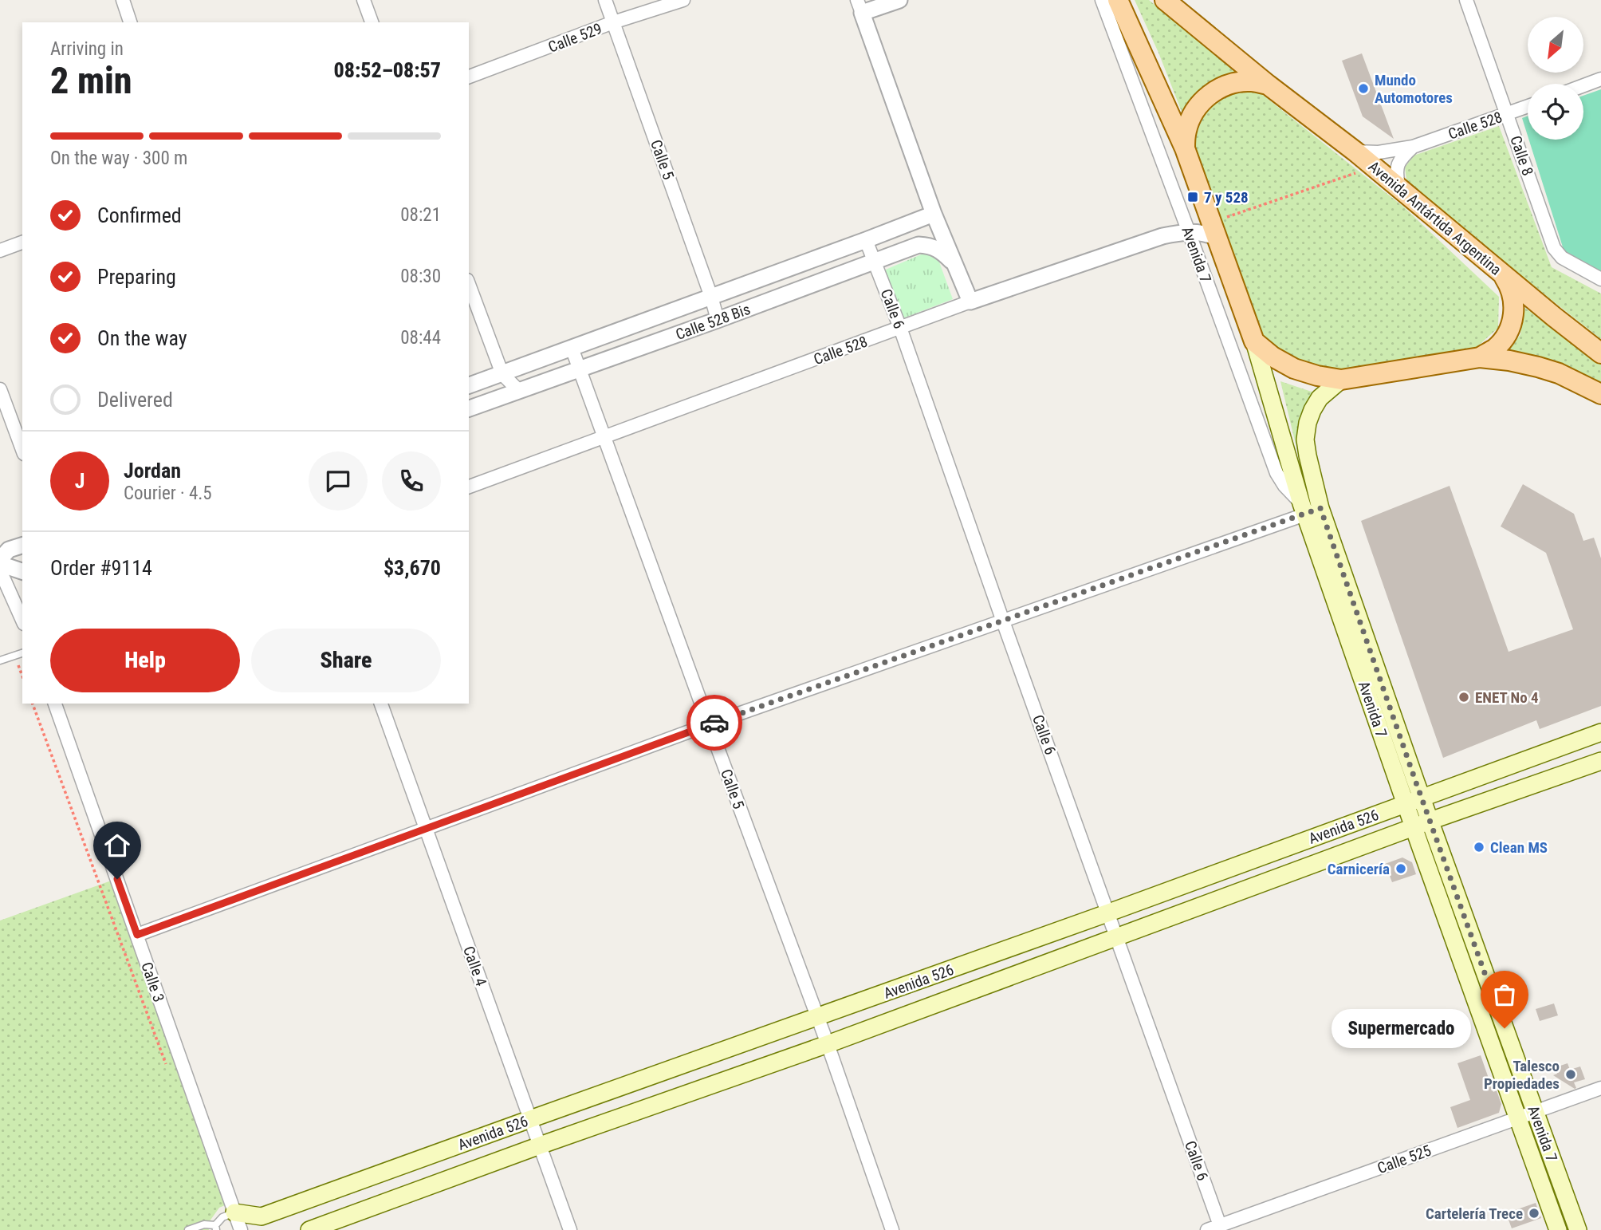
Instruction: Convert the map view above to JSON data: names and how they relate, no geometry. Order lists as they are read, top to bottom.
{
  "streets": {
    "main road": ["Avenida Antártida Argentina", "Avenida 7", "Avenida 526"],
    "street": [
      "Calle 529",
      "Calle 528",
      "Calle 8",
      "Calle 5",
      "Calle 6",
      "Calle 528 Bis",
      "Calle 4",
      "Calle 3",
      "Calle 525"
    ]
  },
  "crossings": [
    ["Calle 529", "Calle 5"],
    ["Calle 528", "Calle 8"],
    ["Calle 528", "Calle 5"],
    ["Calle 528", "Avenida Antártida Argentina"],
    ["Calle 528", "Avenida 7"],
    ["Calle 528", "Calle 6"],
    ["Calle 5", "Calle 528 Bis"],
    ["Calle 5", "Avenida 526"],
    ["Avenida 7", "Avenida 526"],
    ["Avenida 7", "Calle 525"],
    ["Calle 6", "Calle 528 Bis"],
    ["Calle 6", "Avenida 526"],
    ["Calle 6", "Calle 525"],
    ["Avenida 526", "Calle 4"],
    ["Avenida 526", "Calle 3"]
  ],
  "places": {
    "other": [
      "Mundo Automotores",
      "ENET No 4",
      "Clean MS",
      "Carnicería",
      "Supermercado",
      "Talesco Propiedades",
      "Cartelería Trece"
    ],
    "transit": ["7 y 528"]
  },
  "north": "bottom left",
  "page": {
    "heading": ["2 min", "Arriving in", "08:52–08:57"],
    "panel": [
      "Jordan",
      "Courier · 4.5",
      "Order #9114",
      "$3,670"
    ],
    "bar": "On the way · 300 m",
    "list": [
      ["Confirmed", "08:21"],
      ["Preparing", "08:30"],
      ["On the way", "08:44"],
      "Delivered"
    ],
    "round": "J",
    "buttons": ["Help", "Share"],
    "bubble": "Supermercado"
  }
}
